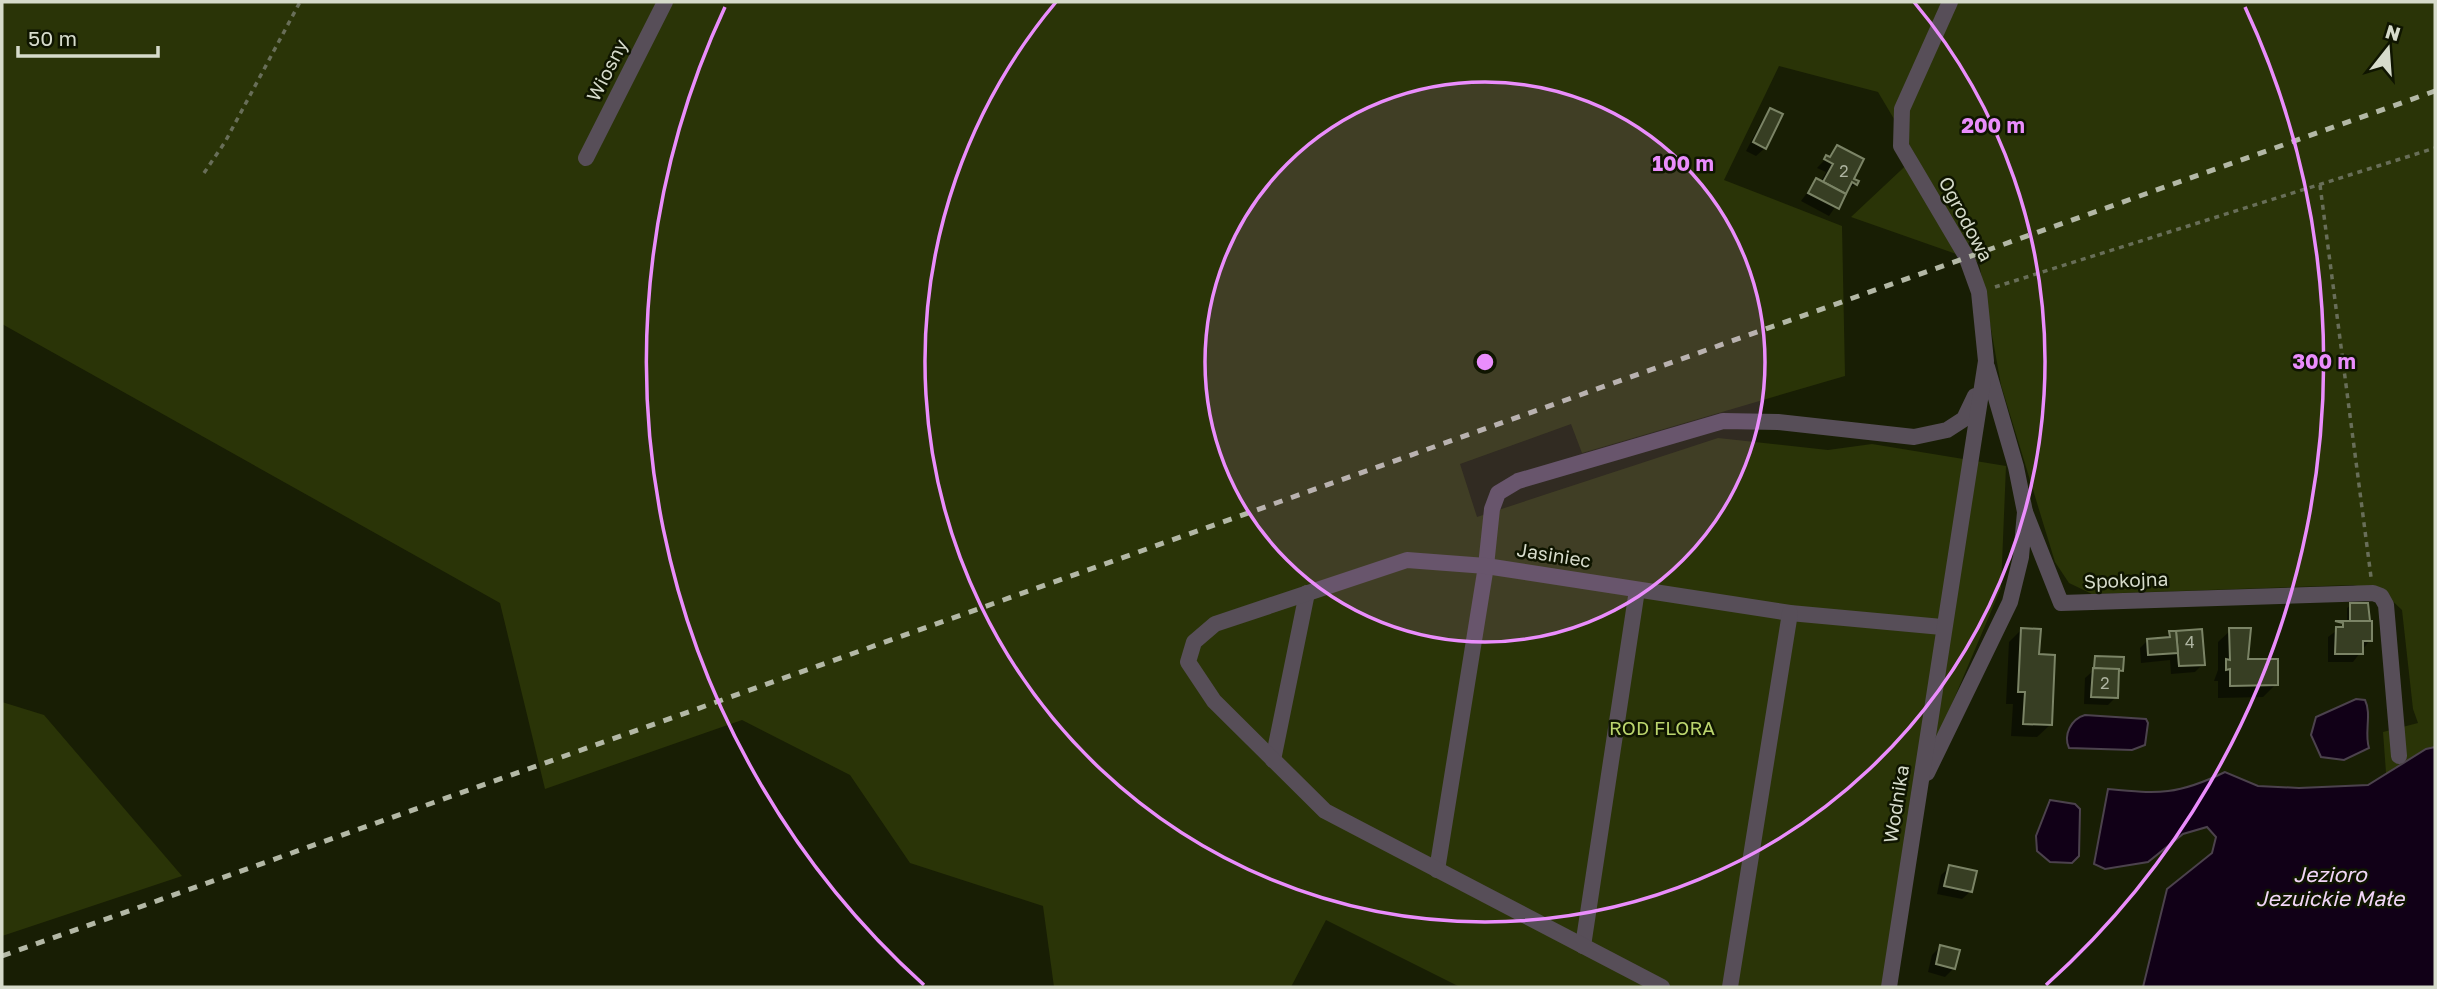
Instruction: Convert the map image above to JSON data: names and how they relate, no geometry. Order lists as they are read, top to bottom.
{
  "streets": {
    "street": [
      "Wiosny",
      "Ogrodowa",
      "Jasiniec",
      "Spokojna",
      "Wodnika"
    ]
  },
  "crossings": [
    ["Ogrodowa", "Jasiniec"],
    ["Ogrodowa", "Wodnika"],
    ["Jasiniec", "Wodnika"]
  ],
  "water": ["Jezioro Jezuickie Małe"],
  "parks": ["ROD FLORA"],
  "house_numbers": ["2", "4", "2"],
  "scale_bar": "50 m",
  "north": "top",
  "rings": ["200 m", "100 m", "300 m"]
}
